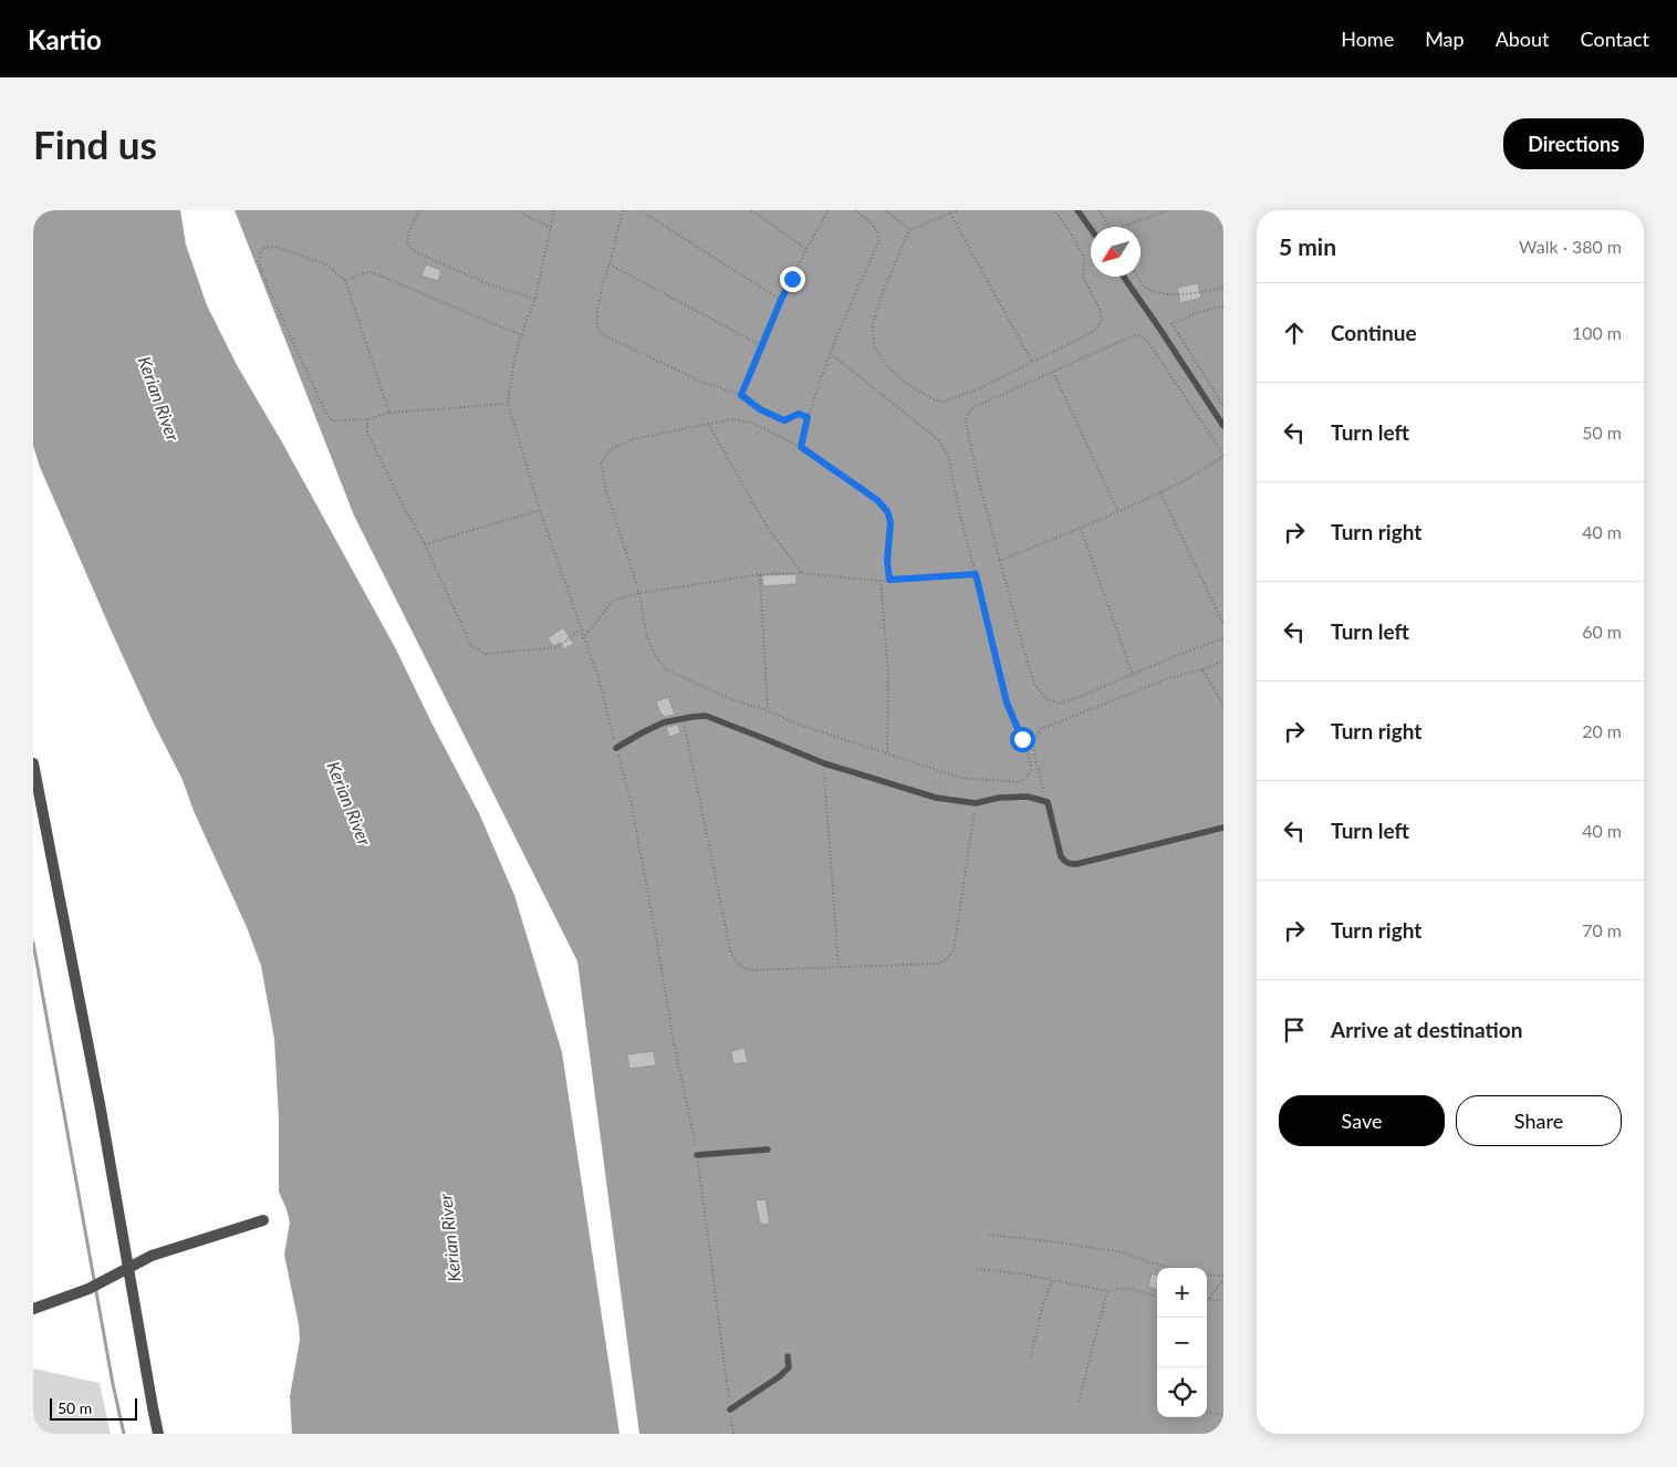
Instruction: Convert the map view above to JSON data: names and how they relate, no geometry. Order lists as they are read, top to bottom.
{
  "water": ["Kerian River"],
  "scale_bar": "50 m",
  "north": "bottom left",
  "page": {
    "header": "Kartio",
    "nav": [
      "Home",
      "Map",
      "About",
      "Contact"
    ],
    "buttons": [
      "Directions",
      ["Save", "Share"]
    ],
    "title": "Find us",
    "heading": ["5 min", "Walk · 380 m"],
    "list": [
      ["Continue", "100 m"],
      ["Turn left", "50 m"],
      ["Turn right", "40 m"],
      ["Turn left", "60 m"],
      ["Turn right", "20 m"],
      ["Turn left", "40 m"],
      ["Turn right", "70 m"],
      "Arrive at destination"
    ],
    "map_buttons": ["+", "−"],
    "scale": "50 m"
  }
}
